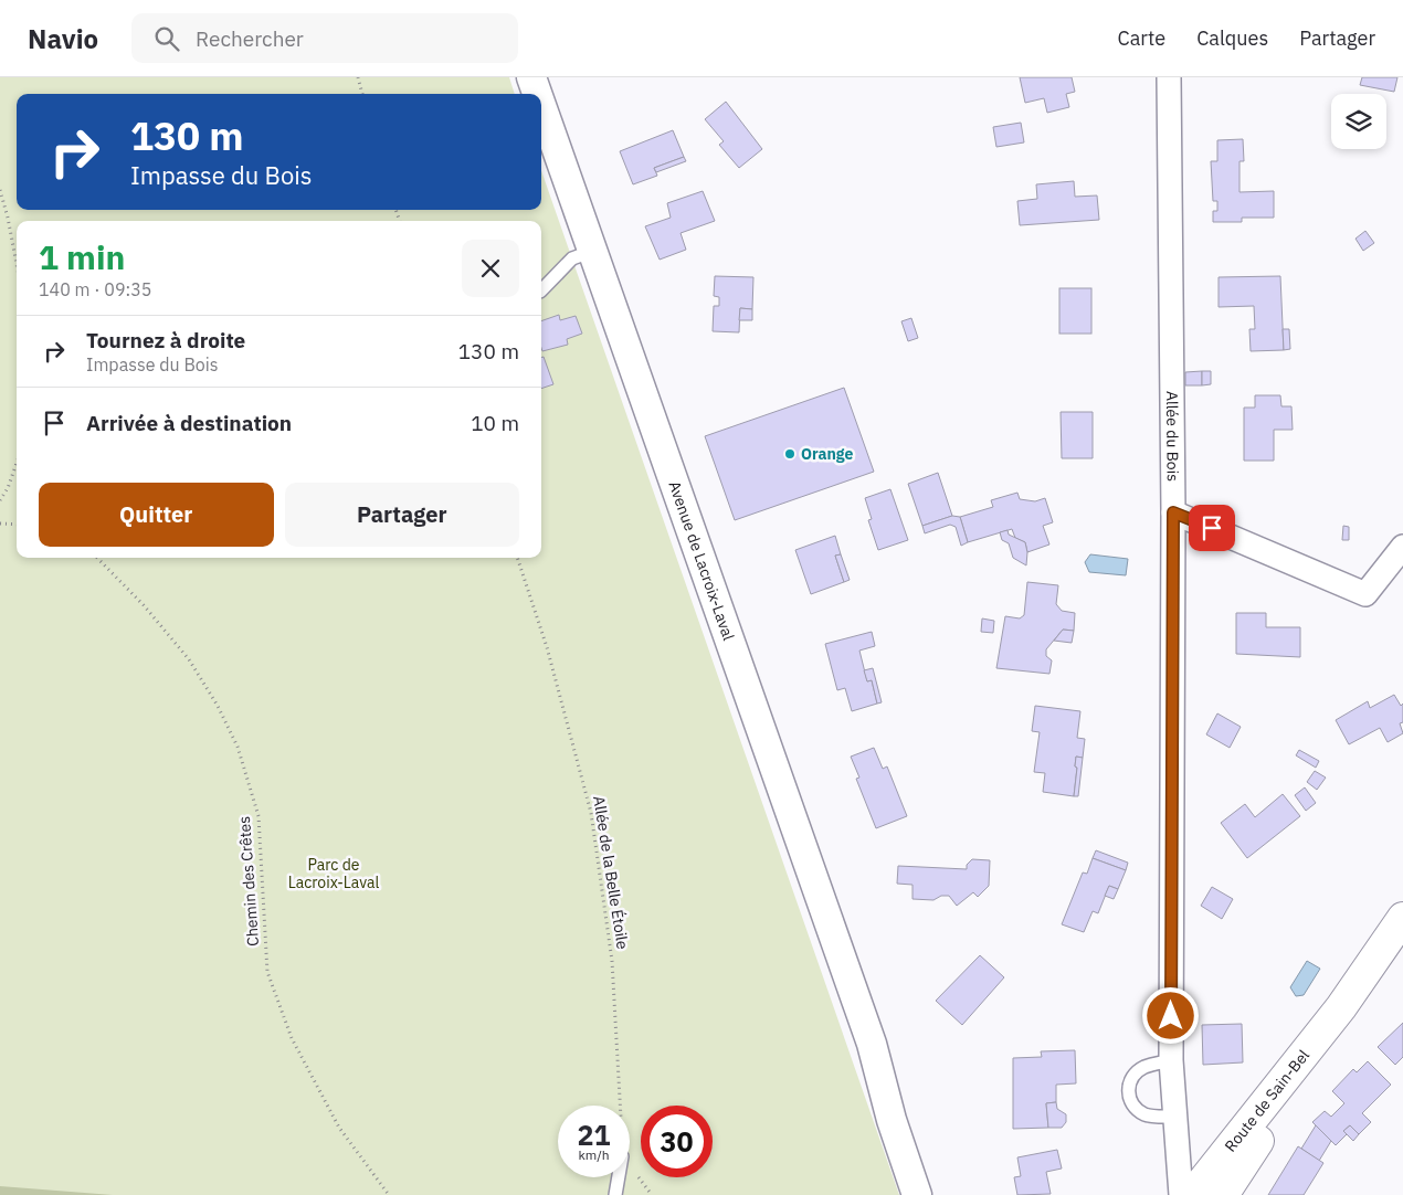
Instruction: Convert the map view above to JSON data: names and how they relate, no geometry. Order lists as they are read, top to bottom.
{
  "streets": {
    "main road": ["Route de Sain-Bel"],
    "street": ["Allée du Bois", "Avenue de Lacroix-Laval"],
    "path": ["Allée de la Belle Étoile", "Chemin des Crêtes"]
  },
  "parks": ["Parc de Lacroix-Laval"],
  "places": ["Orange"],
  "page": {
    "header": "Navio",
    "search": "Rechercher",
    "nav": ["Carte", "Calques", "Partager"],
    "turn": ["130 m", "Impasse du Bois"],
    "heading": ["1 min", "140 m · 09:35"],
    "list": [
      {
        "name": "Tournez à droite",
        "note": "Impasse du Bois",
        "value": "130 m"
      },
      {
        "name": "Arrivée à destination",
        "value": "10 m"
      }
    ],
    "buttons": ["Quitter", "Partager"],
    "speed": "21 km/h",
    "limit": "30"
  }
}
